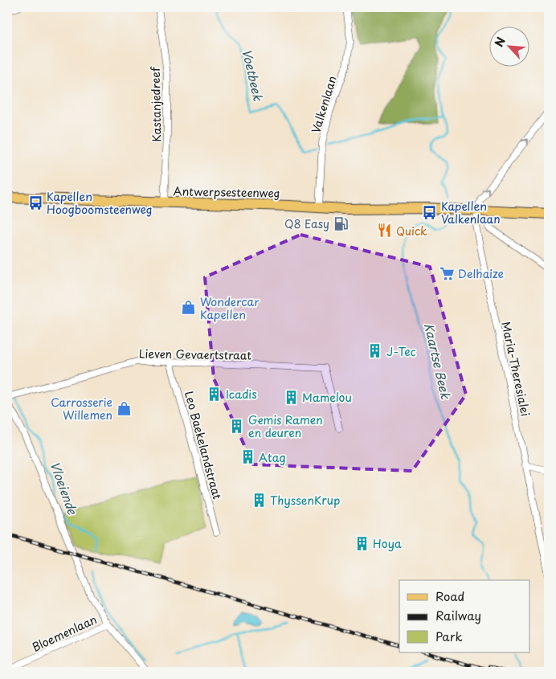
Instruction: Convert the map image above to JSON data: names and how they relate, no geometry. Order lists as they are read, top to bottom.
{
  "streets": {
    "main road": ["Antwerpsesteenweg"],
    "street": [
      "Kastanjedreef",
      "Valkenlaan",
      "Lieven Gevaertstraat",
      "Maria-Theresialei",
      "Leo Baekelandstraat",
      "Bloemenlaan"
    ]
  },
  "crossings": [
    ["Kastanjedreef", "Antwerpsesteenweg"],
    ["Valkenlaan", "Antwerpsesteenweg"],
    ["Antwerpsesteenweg", "Maria-Theresialei"],
    ["Lieven Gevaertstraat", "Leo Baekelandstraat"]
  ],
  "water": ["Voetbeek", "Kaartse Beek", "Vloeiende"],
  "places": {
    "bus stop": ["Kapellen Hoogboomsteenweg", "Kapellen Valkenlaan"],
    "fuel station": ["Q8 Easy"],
    "restaurant": ["Quick"],
    "supermarket": ["Delhaize"],
    "shop": ["Wondercar Kapellen", "Carrosserie Willemen"],
    "building": [
      "J-Tec",
      "Icadis",
      "Mamelou",
      "Gemis Ramen en deuren",
      "Atag",
      "ThyssenKrup",
      "Hoya"
    ]
  },
  "legend": ["Road", "Railway", "Park"],
  "north": "top left"
}
